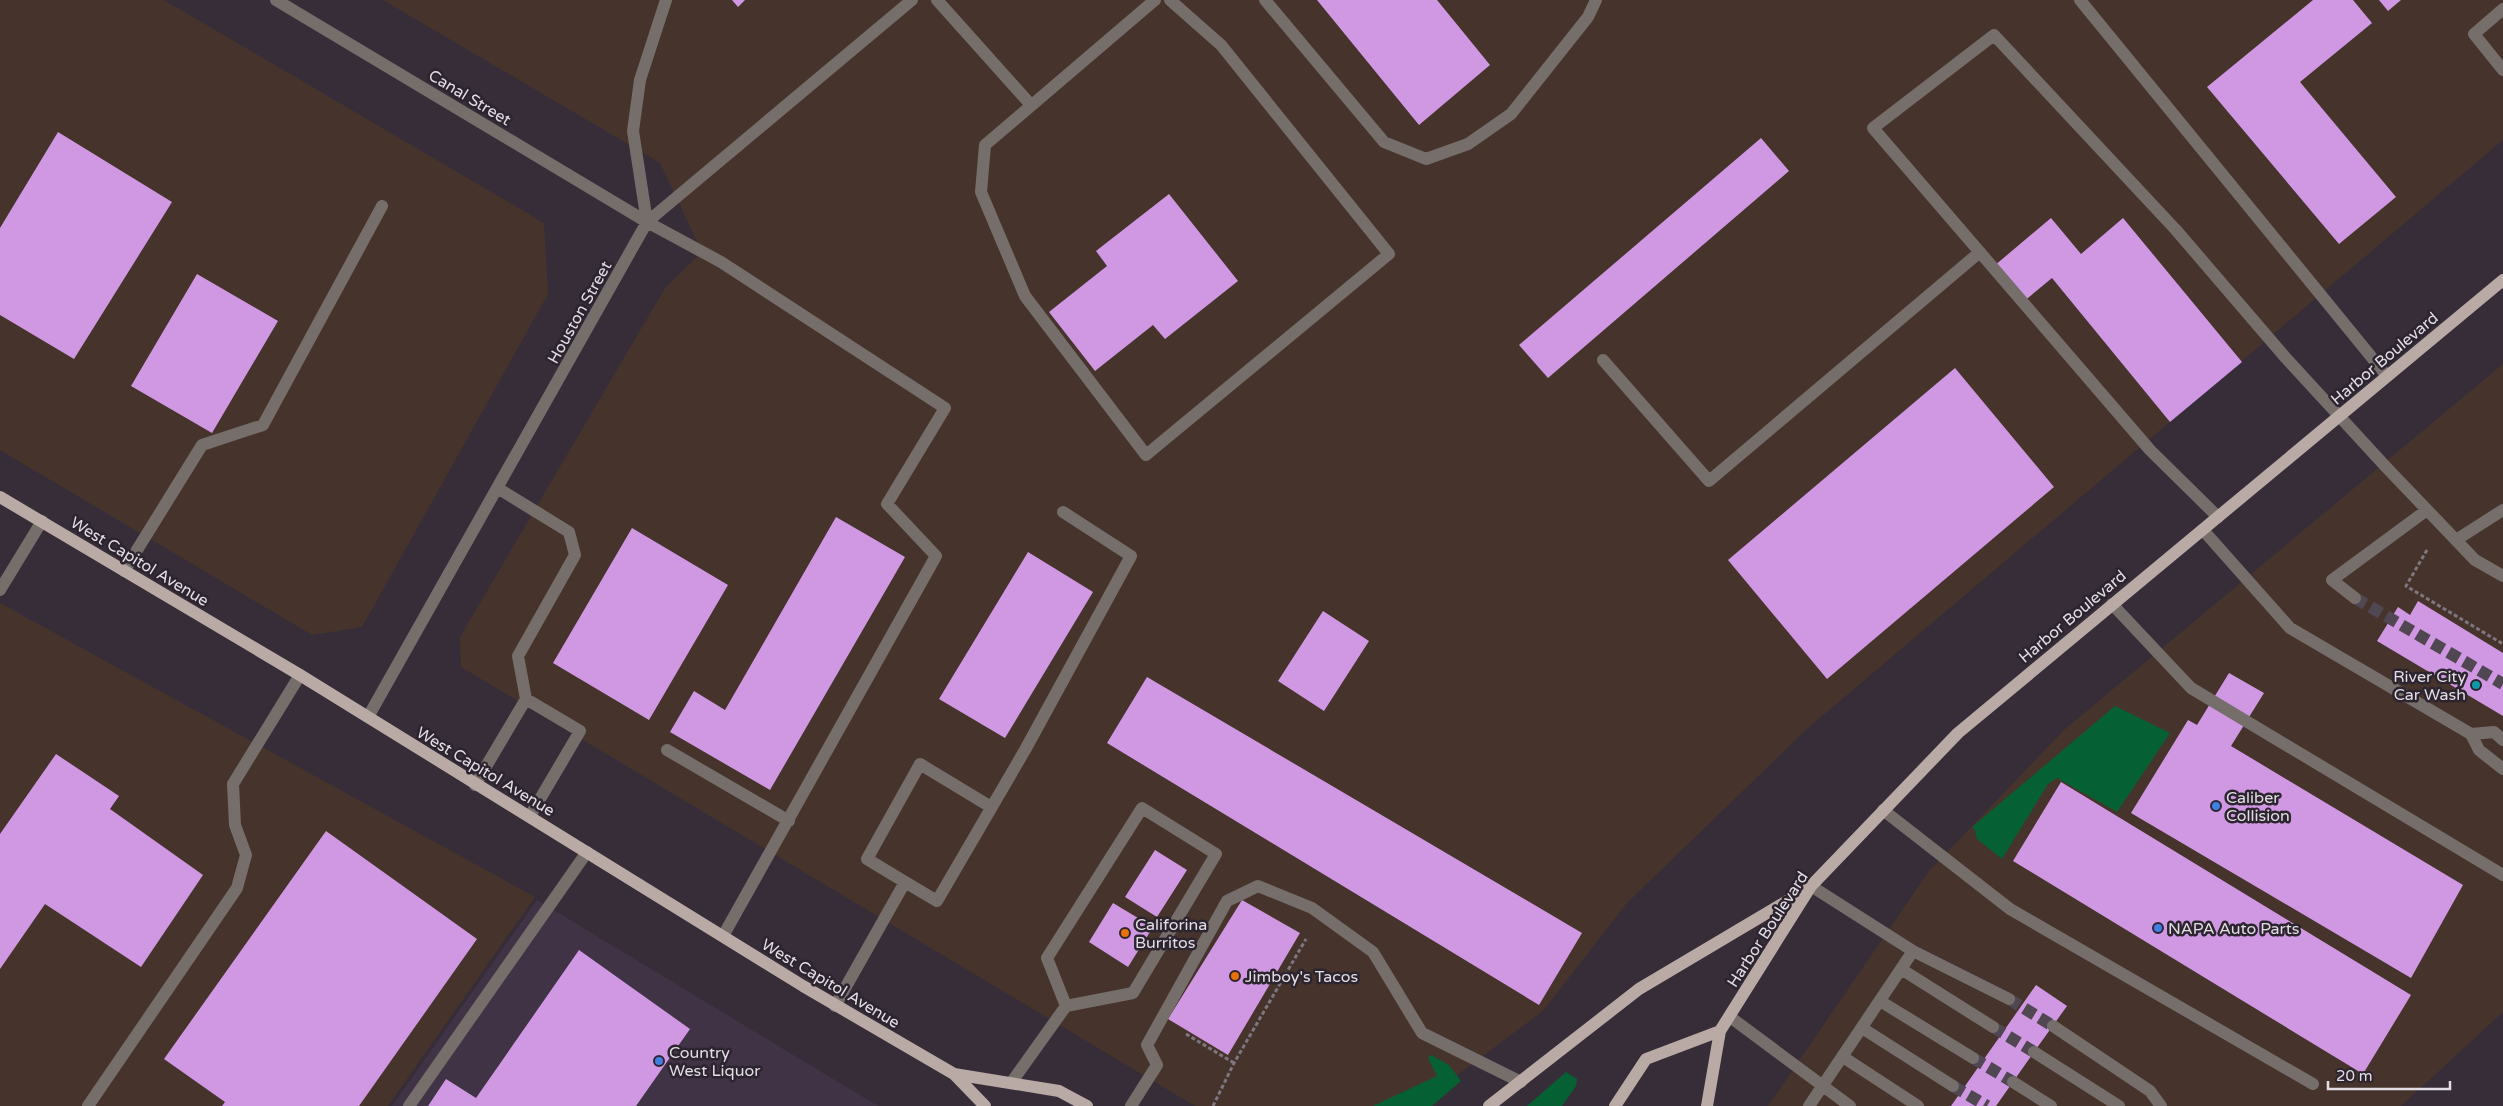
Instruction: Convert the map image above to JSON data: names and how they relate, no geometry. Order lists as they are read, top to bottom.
{
  "streets": {
    "main road": ["Harbor Boulevard", "West Capitol Avenue"],
    "street": ["Canal Street", "Houston Street"]
  },
  "crossings": [
    ["Canal Street", "Houston Street"],
    ["Houston Street", "West Capitol Avenue"]
  ],
  "places": [
    "River City Car Wash",
    "Caliber Collision",
    "NAPA Auto Parts",
    "Califorina Burritos",
    "Jimboy's Tacos",
    "Country West Liquor"
  ],
  "scale_bar": "20 m"
}
